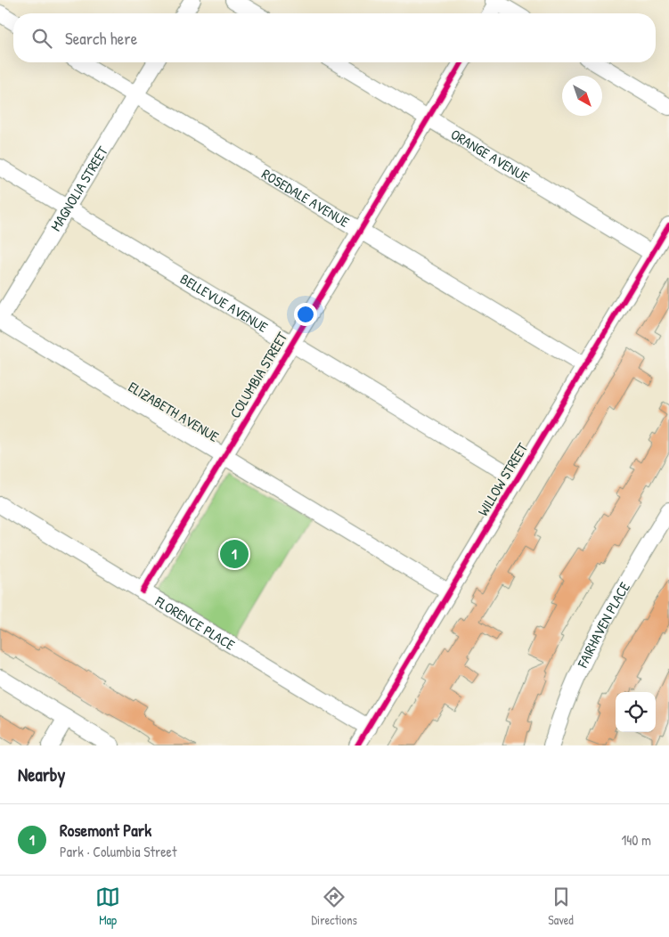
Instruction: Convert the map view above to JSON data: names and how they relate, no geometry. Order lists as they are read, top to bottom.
{
  "streets": {
    "street": [
      "ORANGE AVENUE",
      "MAGNOLIA STREET",
      "ROSEDALE AVENUE",
      "BELLEVUE AVENUE",
      "COLUMBIA STREET",
      "ELIZABETH AVENUE",
      "WILLOW STREET",
      "FLORENCE PLACE",
      "FAIRHAVEN PLACE"
    ]
  },
  "crossings": [
    ["ORANGE AVENUE", "COLUMBIA STREET"],
    ["ORANGE AVENUE", "WILLOW STREET"],
    ["MAGNOLIA STREET", "ROSEDALE AVENUE"],
    ["MAGNOLIA STREET", "BELLEVUE AVENUE"],
    ["MAGNOLIA STREET", "ELIZABETH AVENUE"],
    ["ROSEDALE AVENUE", "COLUMBIA STREET"],
    ["ROSEDALE AVENUE", "WILLOW STREET"],
    ["BELLEVUE AVENUE", "COLUMBIA STREET"],
    ["BELLEVUE AVENUE", "WILLOW STREET"],
    ["COLUMBIA STREET", "ELIZABETH AVENUE"],
    ["COLUMBIA STREET", "FLORENCE PLACE"],
    ["ELIZABETH AVENUE", "WILLOW STREET"],
    ["WILLOW STREET", "FLORENCE PLACE"]
  ],
  "north": "bottom right",
  "page": {
    "search": "Search here",
    "pins": "1",
    "heading": "Nearby",
    "list": [
      {
        "mark": "1",
        "name": "Rosemont Park",
        "note": "Park · Columbia Street",
        "value": "140 m"
      }
    ],
    "nav": ["Map", "Directions", "Saved"]
  }
}
